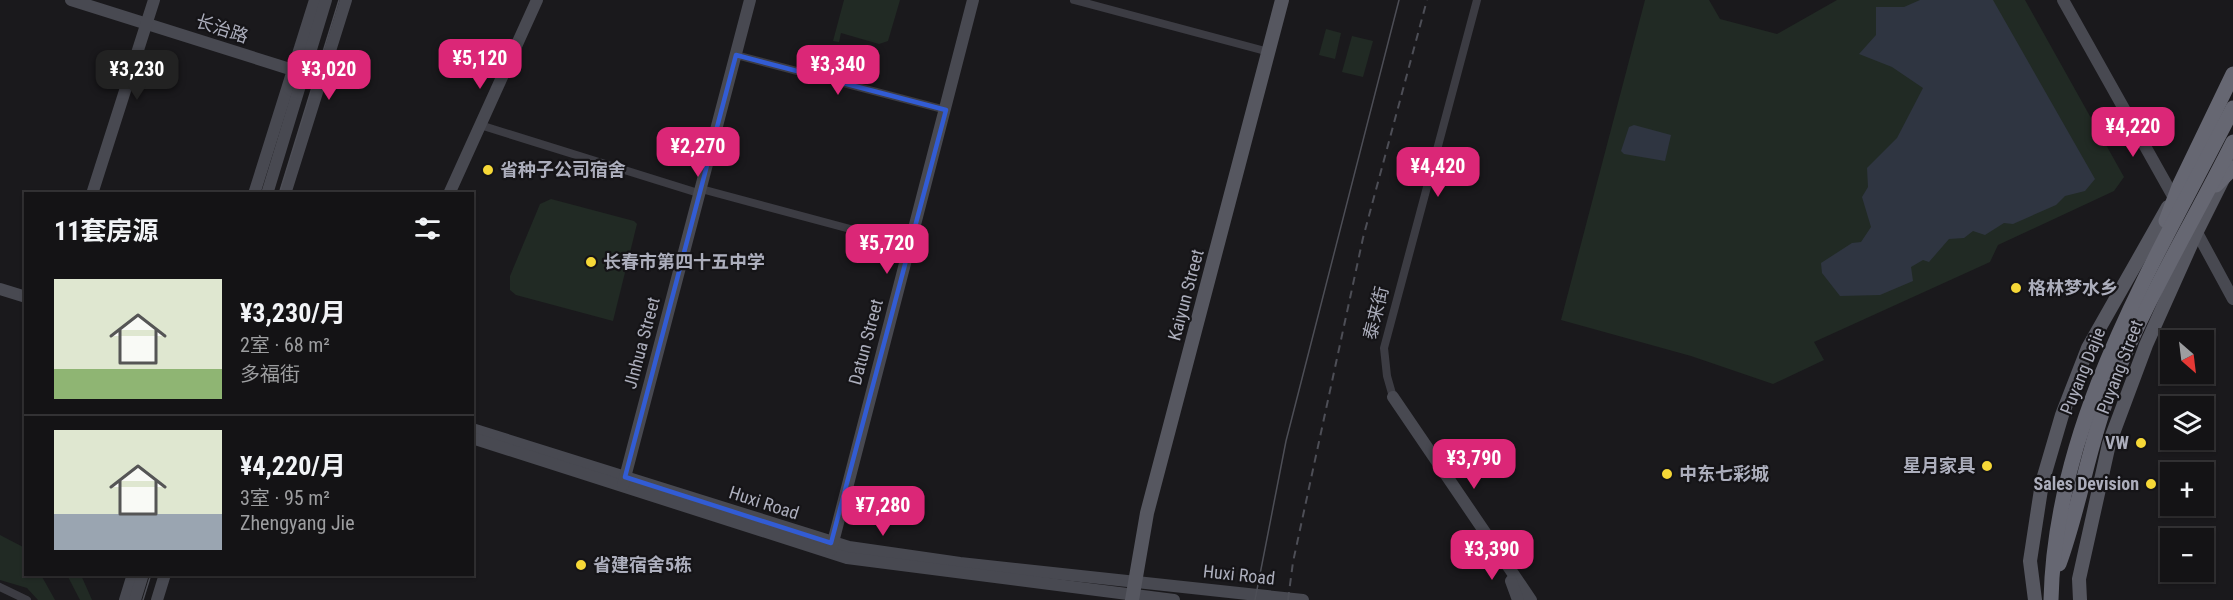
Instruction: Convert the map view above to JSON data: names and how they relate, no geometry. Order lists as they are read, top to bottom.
{
  "streets": {
    "highway": ["Puyang Dajie"],
    "main road": ["Kaiyun Street", "Puyang Street"],
    "street": [
      "长治路",
      "泰来街",
      "Datun Street",
      "JInhua Street",
      "Huxi Road"
    ]
  },
  "crossings": [
    ["Kaiyun Street", "Huxi Road"],
    ["Datun Street", "Huxi Road"],
    ["JInhua Street", "Huxi Road"]
  ],
  "places": [
    "省种子公司宿舍",
    "长春市第四十五中学",
    "格林梦水乡",
    "VW",
    "星月家具",
    "中东七彩城",
    "Sales Devision",
    "省建宿舍5栋"
  ],
  "north": "bottom right",
  "page": {
    "price": [
      "¥5,120",
      "¥3,340",
      "¥3,230",
      "¥3,020",
      "¥4,220",
      "¥2,270",
      "¥4,420",
      "¥5,720",
      "¥3,790",
      "¥7,280",
      "¥3,390"
    ],
    "heading": "11套房源",
    "list": [
      {
        "name": "¥3,230/月",
        "note": "2室 · 68 m² · 多福街"
      },
      {
        "name": "¥4,220/月",
        "note": "3室 · 95 m² · Zhengyang Jie"
      }
    ],
    "map_buttons": ["+", "−"]
  }
}
